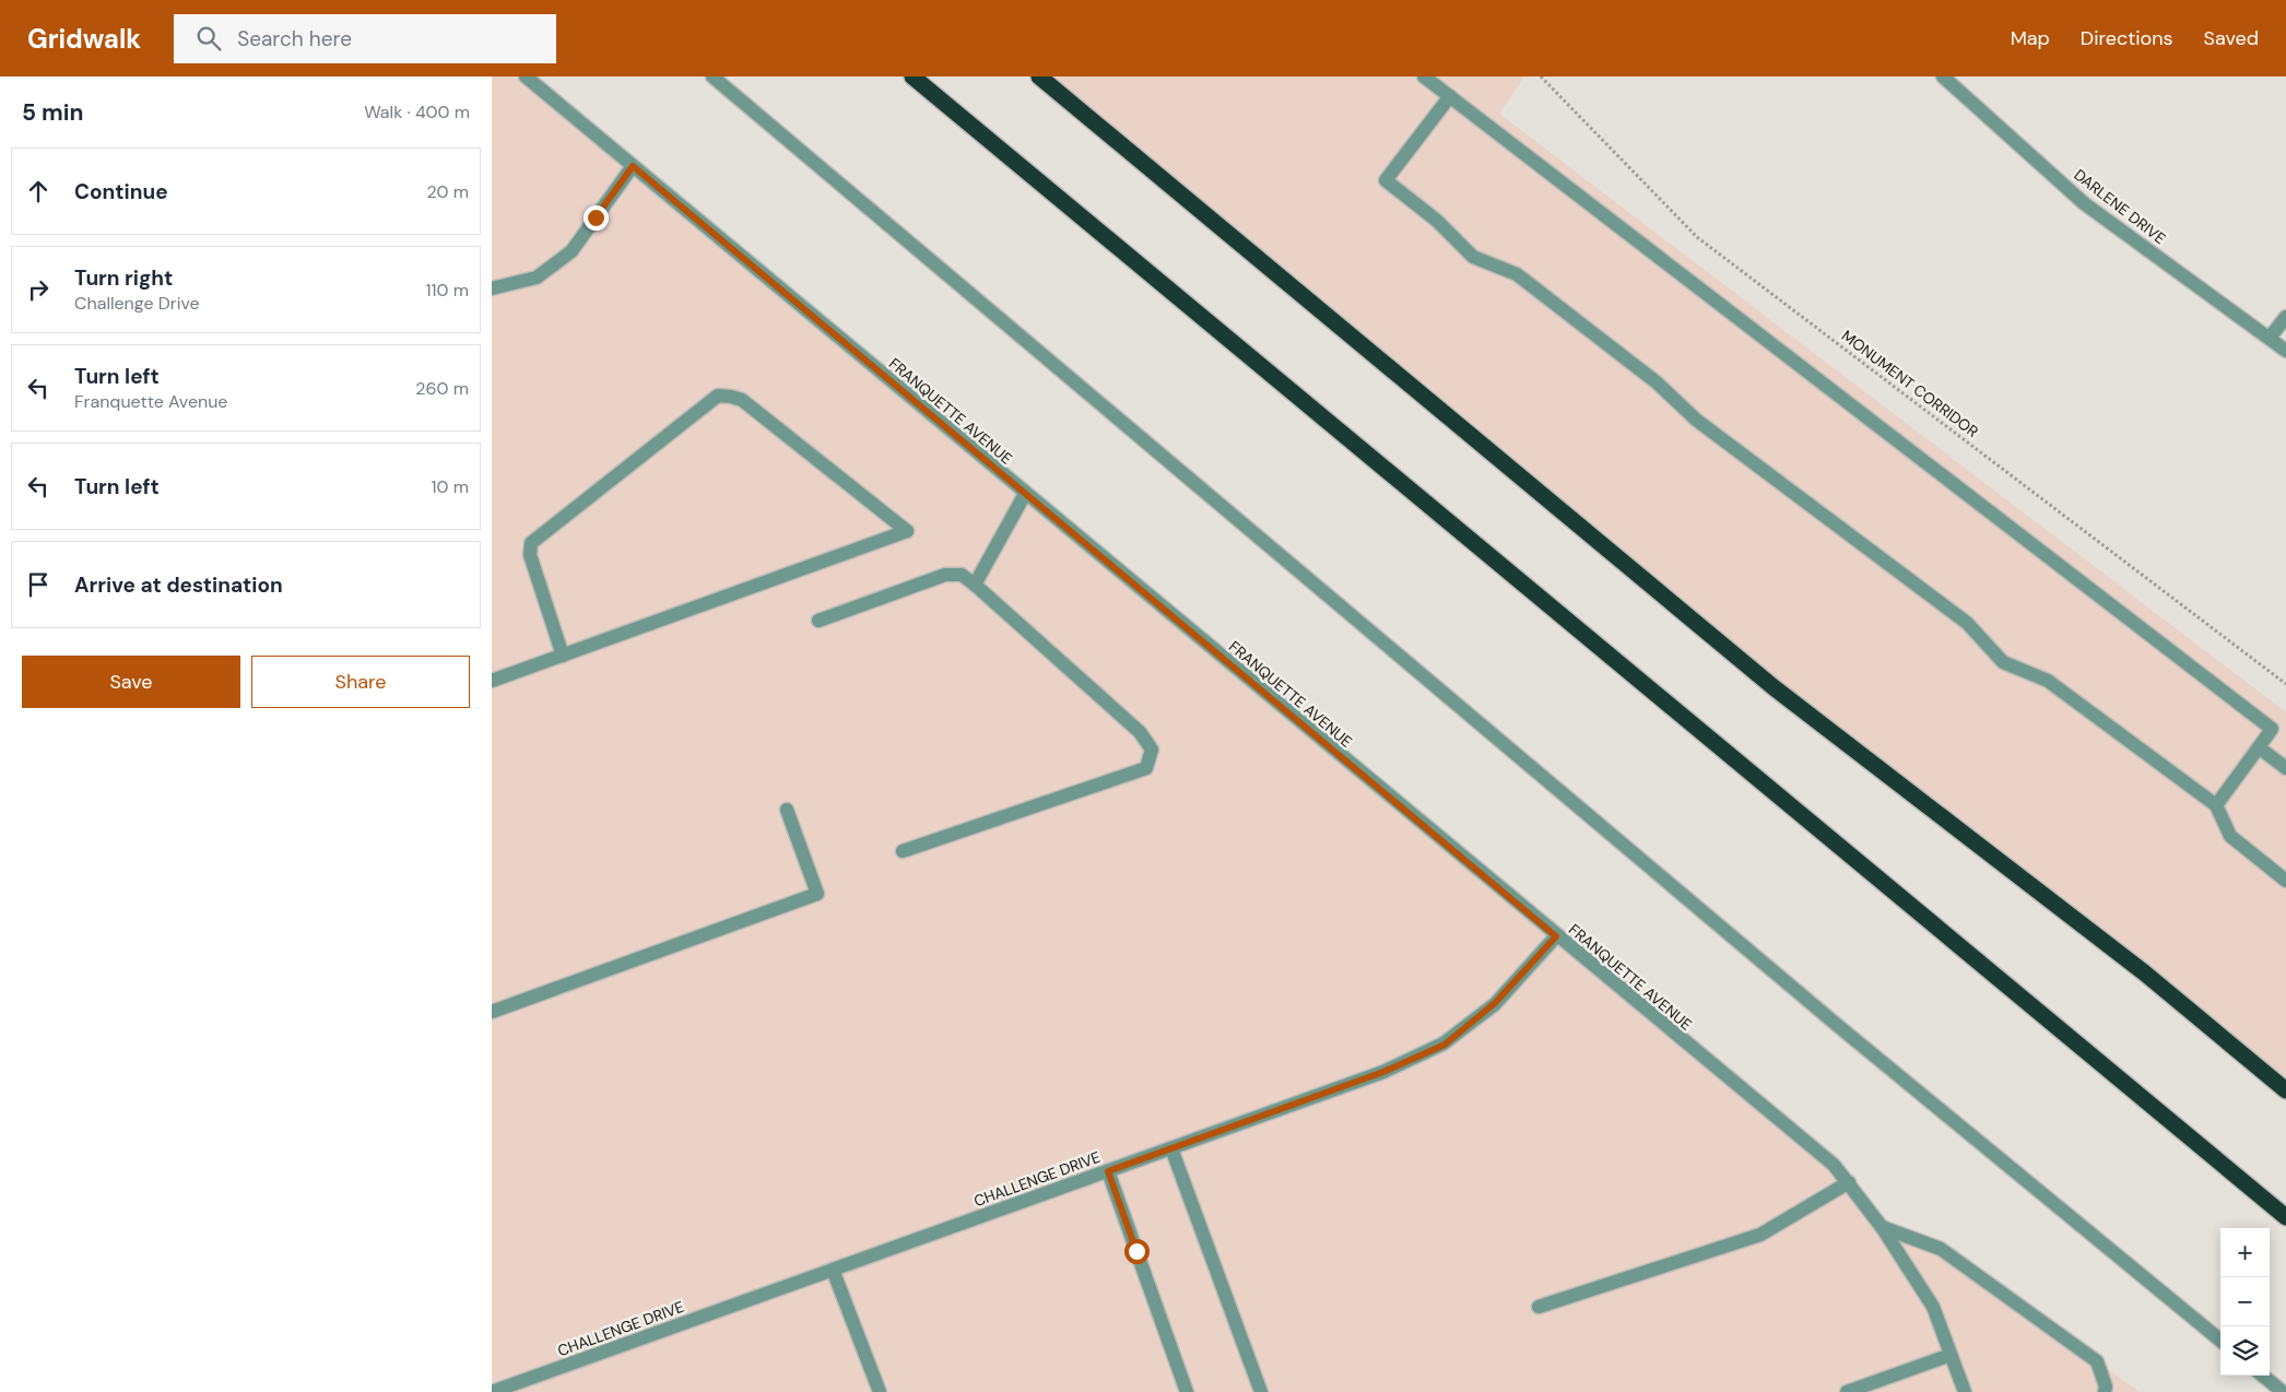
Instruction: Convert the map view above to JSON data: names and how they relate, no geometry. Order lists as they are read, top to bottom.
{
  "streets": {
    "street": ["DARLENE DRIVE", "FRANQUETTE AVENUE", "CHALLENGE DRIVE"],
    "path": ["MONUMENT CORRIDOR"]
  },
  "crossings": [
    ["FRANQUETTE AVENUE", "CHALLENGE DRIVE"]
  ],
  "page": {
    "header": "Gridwalk",
    "search": "Search here",
    "nav": ["Map", "Directions", "Saved"],
    "heading": ["5 min", "Walk · 400 m"],
    "list": [
      ["Continue", "20 m"],
      ["Turn right", "Challenge Drive", "110 m"],
      ["Turn left", "Franquette Avenue", "260 m"],
      ["Turn left", "10 m"],
      "Arrive at destination"
    ],
    "buttons": ["Save", "Share"],
    "map_buttons": ["+", "−"]
  }
}
